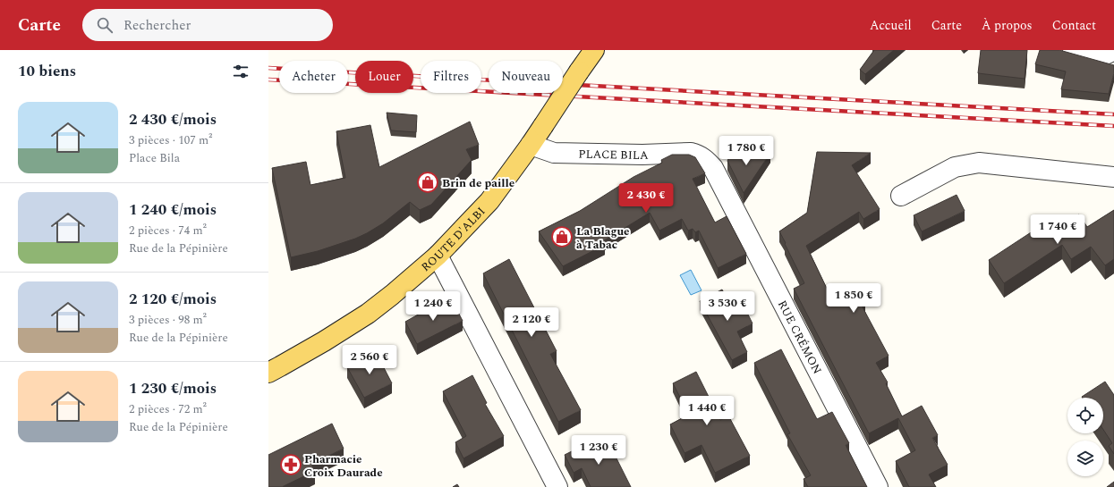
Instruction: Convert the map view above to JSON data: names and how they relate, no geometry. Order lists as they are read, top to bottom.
{
  "streets": {
    "main road": ["ROUTE D'ALBI"],
    "street": ["PLACE BILA", "RUE CRÉMON"]
  },
  "crossings": [
    ["PLACE BILA", "ROUTE D'ALBI"],
    ["PLACE BILA", "RUE CRÉMON"]
  ],
  "places": {
    "shop": ["Brin de paille", "La Blague à Tabac"],
    "pharmacy": ["Pharmacie Croix Daurade"]
  },
  "page": {
    "header": "Carte",
    "search": "Rechercher",
    "nav": [
      "Accueil",
      "Carte",
      "À propos",
      "Contact"
    ],
    "heading": "10 biens",
    "chip": [
      "Acheter",
      "Louer",
      "Filtres",
      "Nouveau"
    ],
    "list": [
      {
        "name": "2 430 €/mois",
        "note": "3 pièces · 107 m² · Place Bila"
      },
      {
        "name": "1 240 €/mois",
        "note": "2 pièces · 74 m² · Rue de la Pépinière"
      },
      {
        "name": "2 120 €/mois",
        "note": "3 pièces · 98 m² · Rue de la Pépinière"
      },
      {
        "name": "1 230 €/mois",
        "note": "2 pièces · 72 m² · Rue de la Pépinière"
      }
    ],
    "price": [
      "1 780 €",
      "2 430 €",
      "1 740 €",
      "1 850 €",
      "1 240 €",
      "3 530 €",
      "2 120 €",
      "2 560 €",
      "1 440 €",
      "1 230 €"
    ]
  }
}
